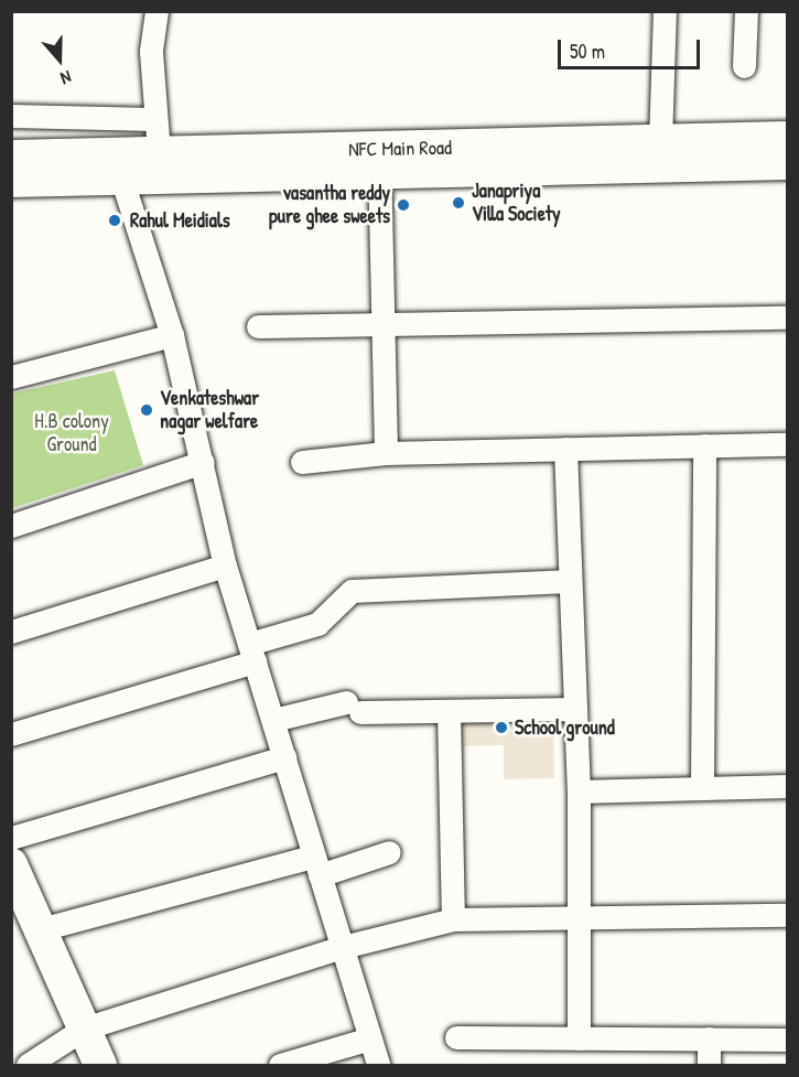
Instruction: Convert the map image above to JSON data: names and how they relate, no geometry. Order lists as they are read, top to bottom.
{
  "streets": {
    "main road": ["NFC Main Road"]
  },
  "parks": ["H.B colony Ground"],
  "places": [
    "Janapriya Villa Society",
    "vasantha reddy pure ghee sweets",
    "Rahul Meidials",
    "Venkateshwar nagar welfare",
    "School ground"
  ],
  "scale_bar": "50 m",
  "north": "bottom"
}
